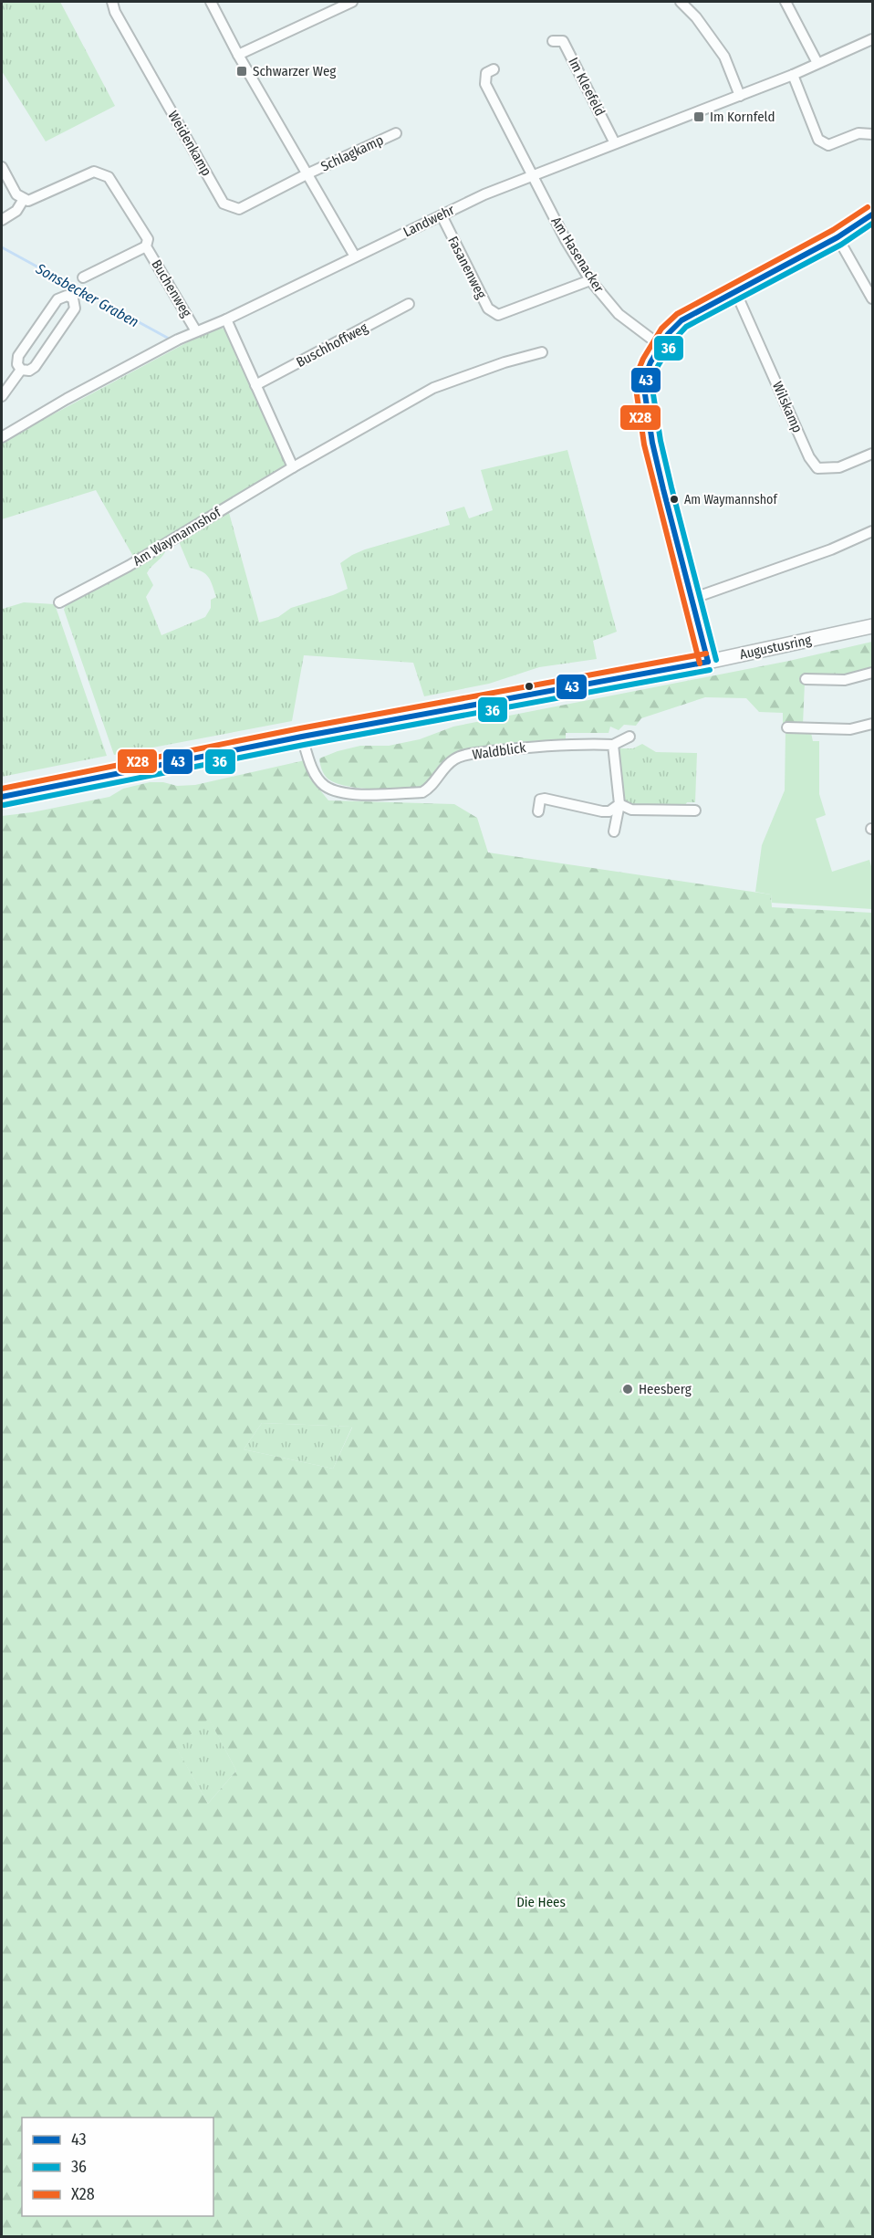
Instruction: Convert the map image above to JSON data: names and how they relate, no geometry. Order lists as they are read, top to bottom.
{
  "streets": {
    "main road": ["Augustusring"],
    "street": [
      "Im Kleefeld",
      "Weidenkamp",
      "Schlagkamp",
      "Landwehr",
      "Am Hasenacker",
      "Fasanenweg",
      "Buchenweg",
      "Buschhoffweg",
      "Wilskamp",
      "Am Waymannshof",
      "Waldblick"
    ]
  },
  "crossings": [
    ["Im Kleefeld", "Landwehr"],
    ["Weidenkamp", "Schlagkamp"],
    ["Landwehr", "Am Hasenacker"],
    ["Landwehr", "Fasanenweg"],
    ["Landwehr", "Buchenweg"],
    ["Am Hasenacker", "Fasanenweg"],
    ["Augustusring", "Waldblick"]
  ],
  "water": ["Sonsbecker Graben"],
  "parks": ["Die Hees"],
  "places": {
    "transit": ["Schwarzer Weg", "Im Kornfeld"],
    "other": ["Am Waymannshof", "Heesberg"]
  },
  "lines": ["transit line X28", "transit line 43", "transit line 36"],
  "legend": ["43", "36", "X28"]
}
